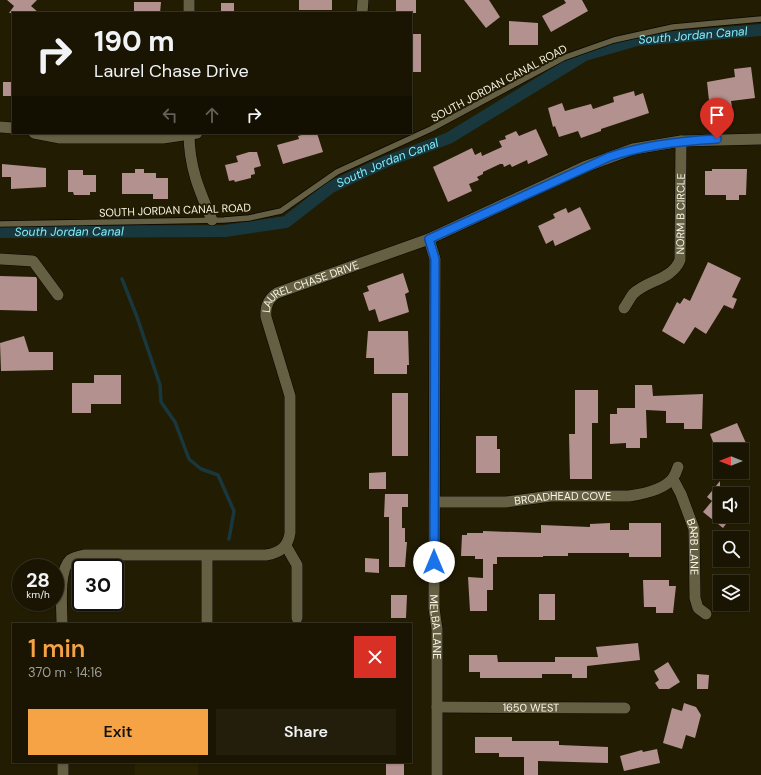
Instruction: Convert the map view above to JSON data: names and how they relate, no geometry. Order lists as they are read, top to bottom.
{
  "streets": {
    "street": [
      "NORM B CIRCLE",
      "LAUREL CHASE DRIVE",
      "BROADHEAD COVE",
      "BARB LANE",
      "MELBA LANE",
      "1650 WEST"
    ],
    "lane": ["SOUTH JORDAN CANAL ROAD"]
  },
  "crossings": [
    ["NORM B CIRCLE", "LAUREL CHASE DRIVE"],
    ["LAUREL CHASE DRIVE", "MELBA LANE"],
    ["BROADHEAD COVE", "BARB LANE"],
    ["BROADHEAD COVE", "MELBA LANE"],
    ["MELBA LANE", "1650 WEST"]
  ],
  "water": ["South Jordan Canal"],
  "north": "left",
  "page": {
    "turn": ["190 m", "Laurel Chase Drive"],
    "speed": "28 km/h",
    "limit": "30",
    "heading": ["1 min", "370 m · 14:16"],
    "buttons": ["Exit", "Share"]
  }
}
